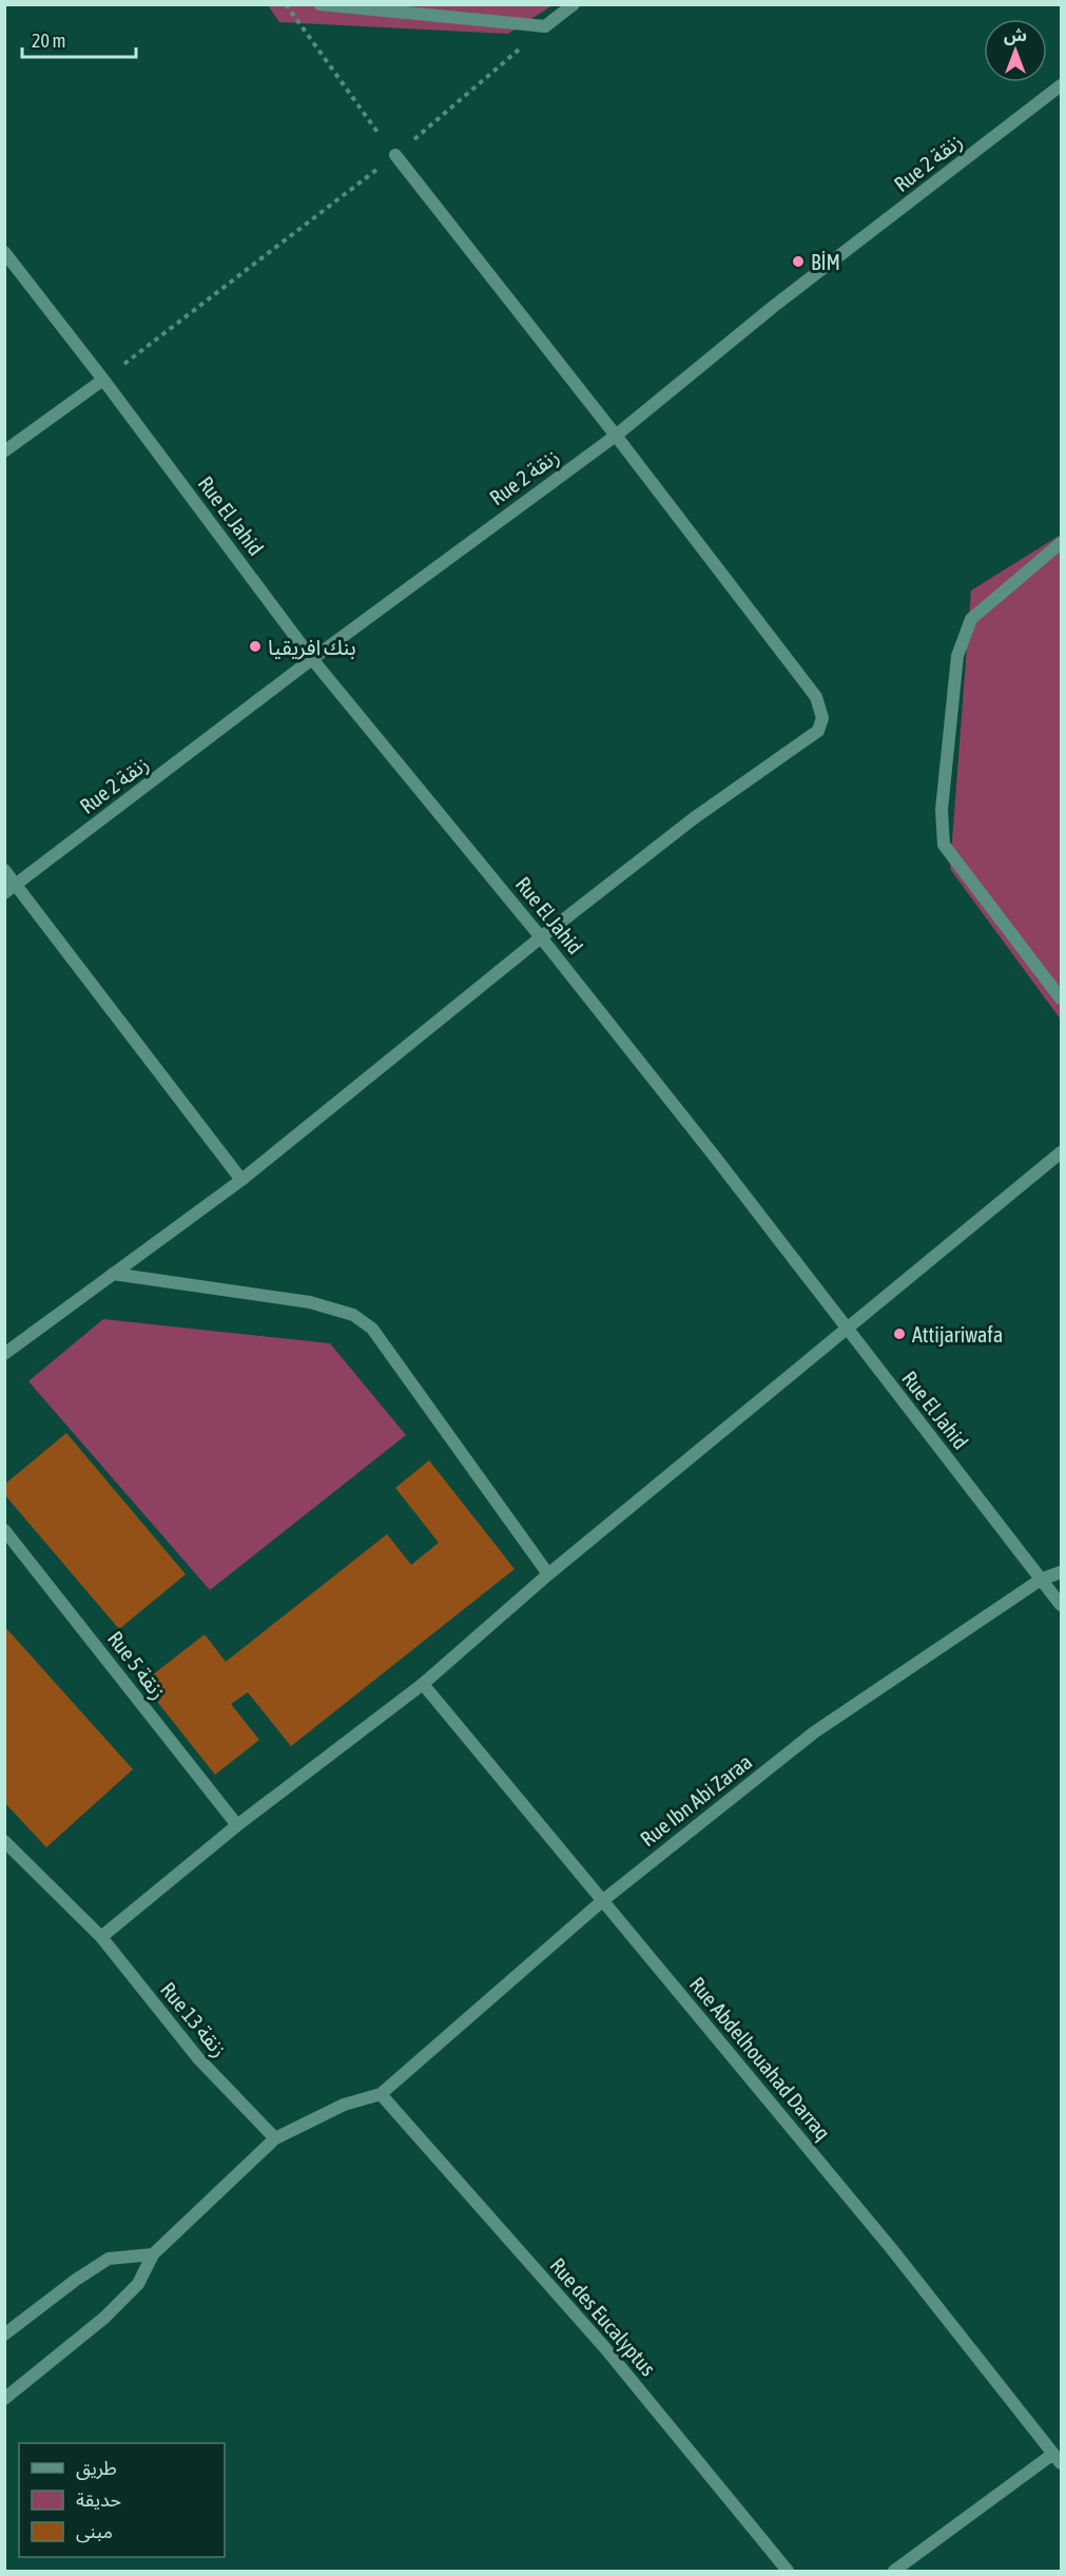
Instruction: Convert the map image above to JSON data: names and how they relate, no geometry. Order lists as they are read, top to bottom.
{
  "streets": {
    "street": [
      "Rue 2 زنقة",
      "Rue El Jahid",
      "Rue 5 زنقة",
      "Rue Ibn Abi Zaraa",
      "Rue 13 زنقة",
      "Rue Abdelhouahad Darraq",
      "Rue des Eucalyptus"
    ]
  },
  "crossings": [
    ["Rue 2 زنقة", "Rue El Jahid"],
    ["Rue El Jahid", "Rue Ibn Abi Zaraa"],
    ["Rue Ibn Abi Zaraa", "Rue Abdelhouahad Darraq"],
    ["Rue Ibn Abi Zaraa", "Rue des Eucalyptus"]
  ],
  "places": ["BİM", "بنك افريقيا", "Attijariwafa"],
  "legend": ["طريق", "حديقة", "مبنى"],
  "scale_bar": "20 m",
  "north": "top"
}
